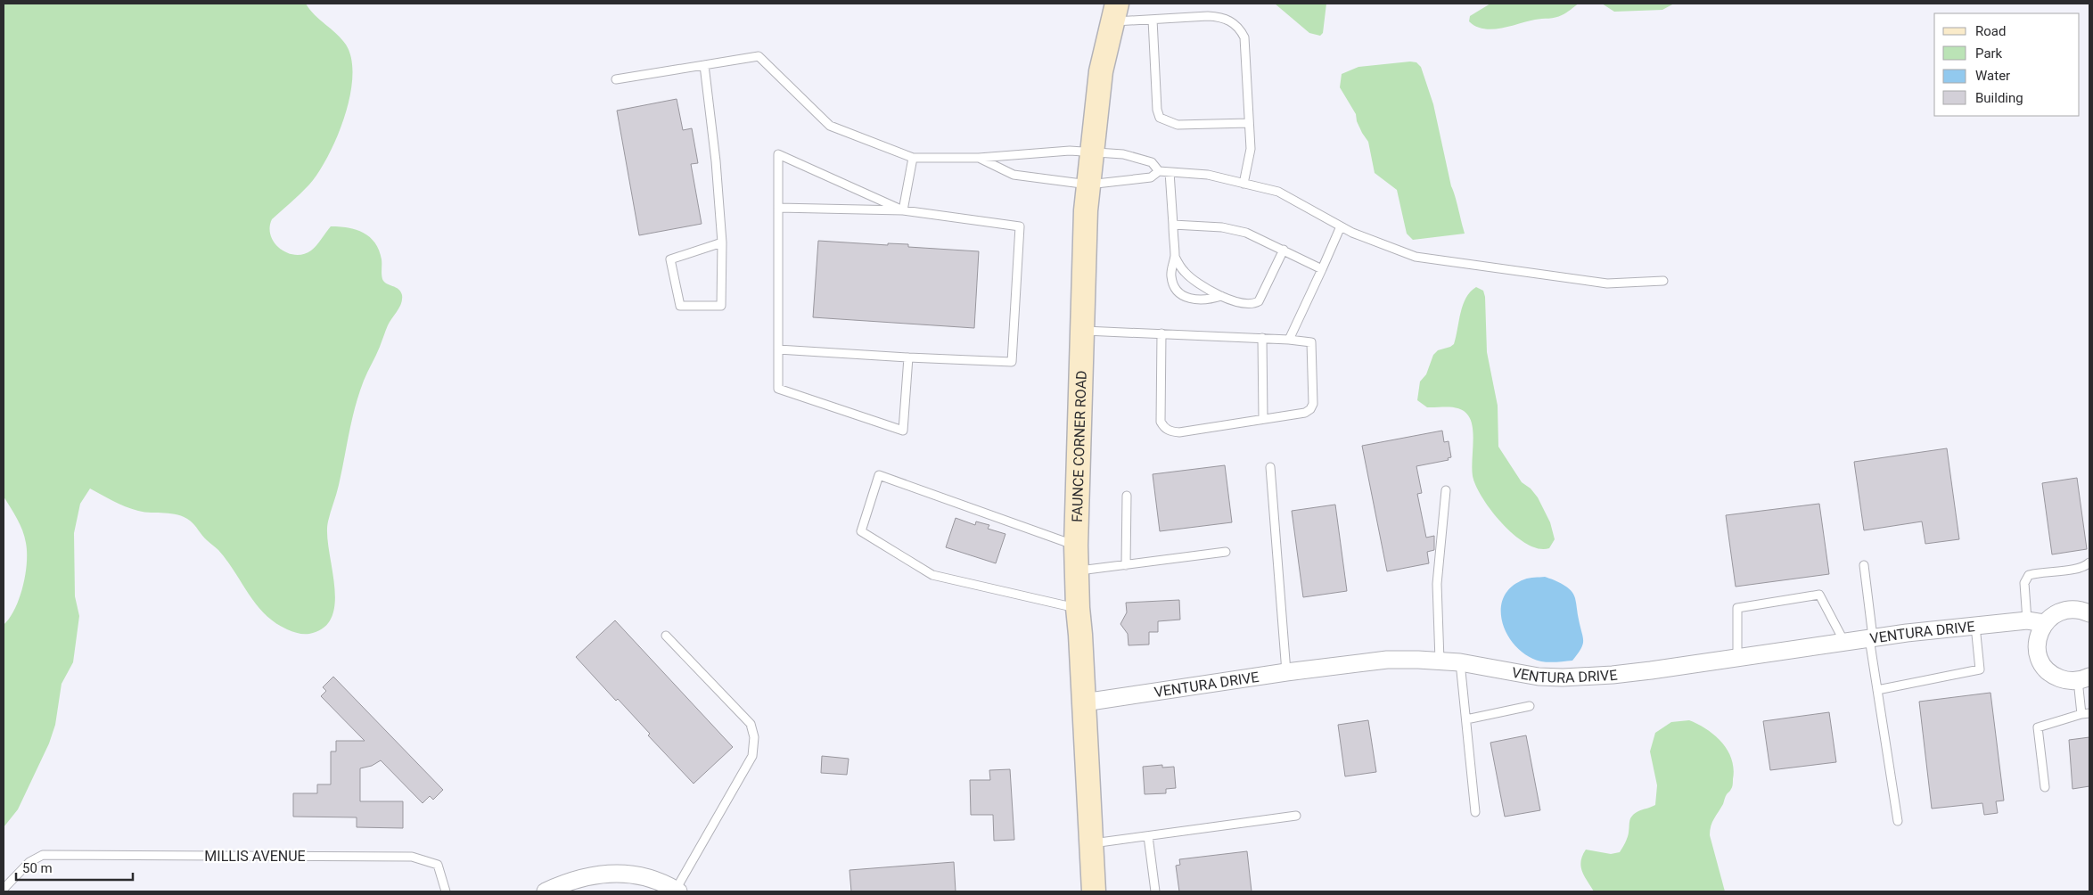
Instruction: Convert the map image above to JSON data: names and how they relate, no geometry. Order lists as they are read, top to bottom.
{
  "streets": {
    "main road": ["FAUNCE CORNER ROAD"],
    "street": ["VENTURA DRIVE"],
    "lane": ["MILLIS AVENUE"]
  },
  "crossings": [
    ["FAUNCE CORNER ROAD", "VENTURA DRIVE"]
  ],
  "legend": [
    "Road",
    "Park",
    "Water",
    "Building"
  ],
  "scale_bar": "50 m"
}
